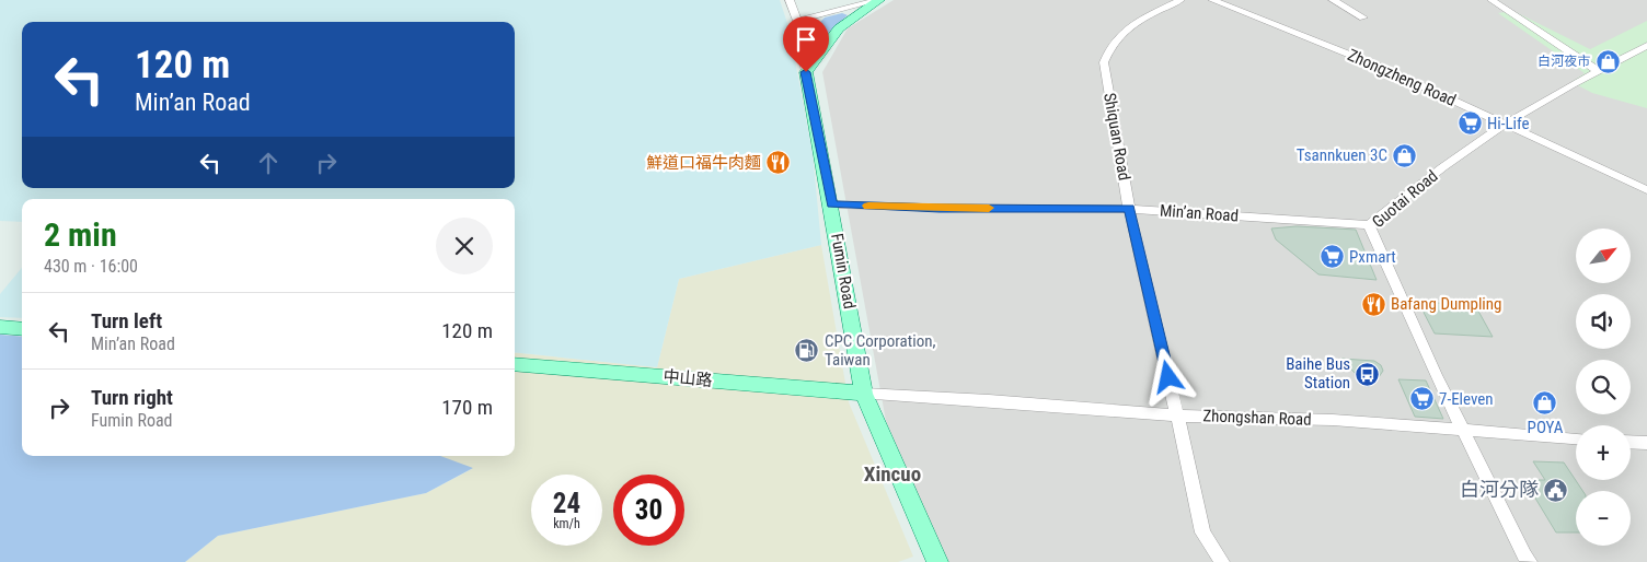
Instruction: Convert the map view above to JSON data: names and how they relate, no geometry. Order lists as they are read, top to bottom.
{
  "streets": {
    "main road": ["Fumin Road", "中山路"],
    "street": [
      "Zhongzheng Road",
      "Shiquan Road",
      "Guotai Road",
      "Min’an Road",
      "Zhongshan Road"
    ]
  },
  "crossings": [
    ["Zhongzheng Road", "Guotai Road"],
    ["Shiquan Road", "Min’an Road"],
    ["Shiquan Road", "Zhongshan Road"],
    ["Guotai Road", "Min’an Road"],
    ["Guotai Road", "Zhongshan Road"],
    ["Min’an Road", "Fumin Road"],
    ["Fumin Road", "中山路"],
    ["Fumin Road", "Zhongshan Road"],
    ["中山路", "Zhongshan Road"]
  ],
  "districts": ["Xincuo"],
  "places": {
    "shop": ["白河夜市", "Tsannkuen 3C", "POYA"],
    "supermarket": ["Hi-Life", "Pxmart", "7-Eleven"],
    "restaurant": ["鮮道口福牛肉麵", "Bafang Dumpling"],
    "fuel station": ["CPC Corporation, Taiwan"],
    "bus stop": ["Baihe Bus Station"],
    "public building": ["白河分隊"]
  },
  "north": "top right",
  "page": {
    "turn": ["120 m", "Min’an Road"],
    "heading": ["2 min", "430 m · 16:00"],
    "map_buttons": ["+", "−"],
    "list": [
      {
        "name": "Turn left",
        "note": "Min’an Road",
        "value": "120 m"
      },
      {
        "name": "Turn right",
        "note": "Fumin Road",
        "value": "170 m"
      }
    ],
    "speed": "24 km/h",
    "limit": "30"
  }
}
